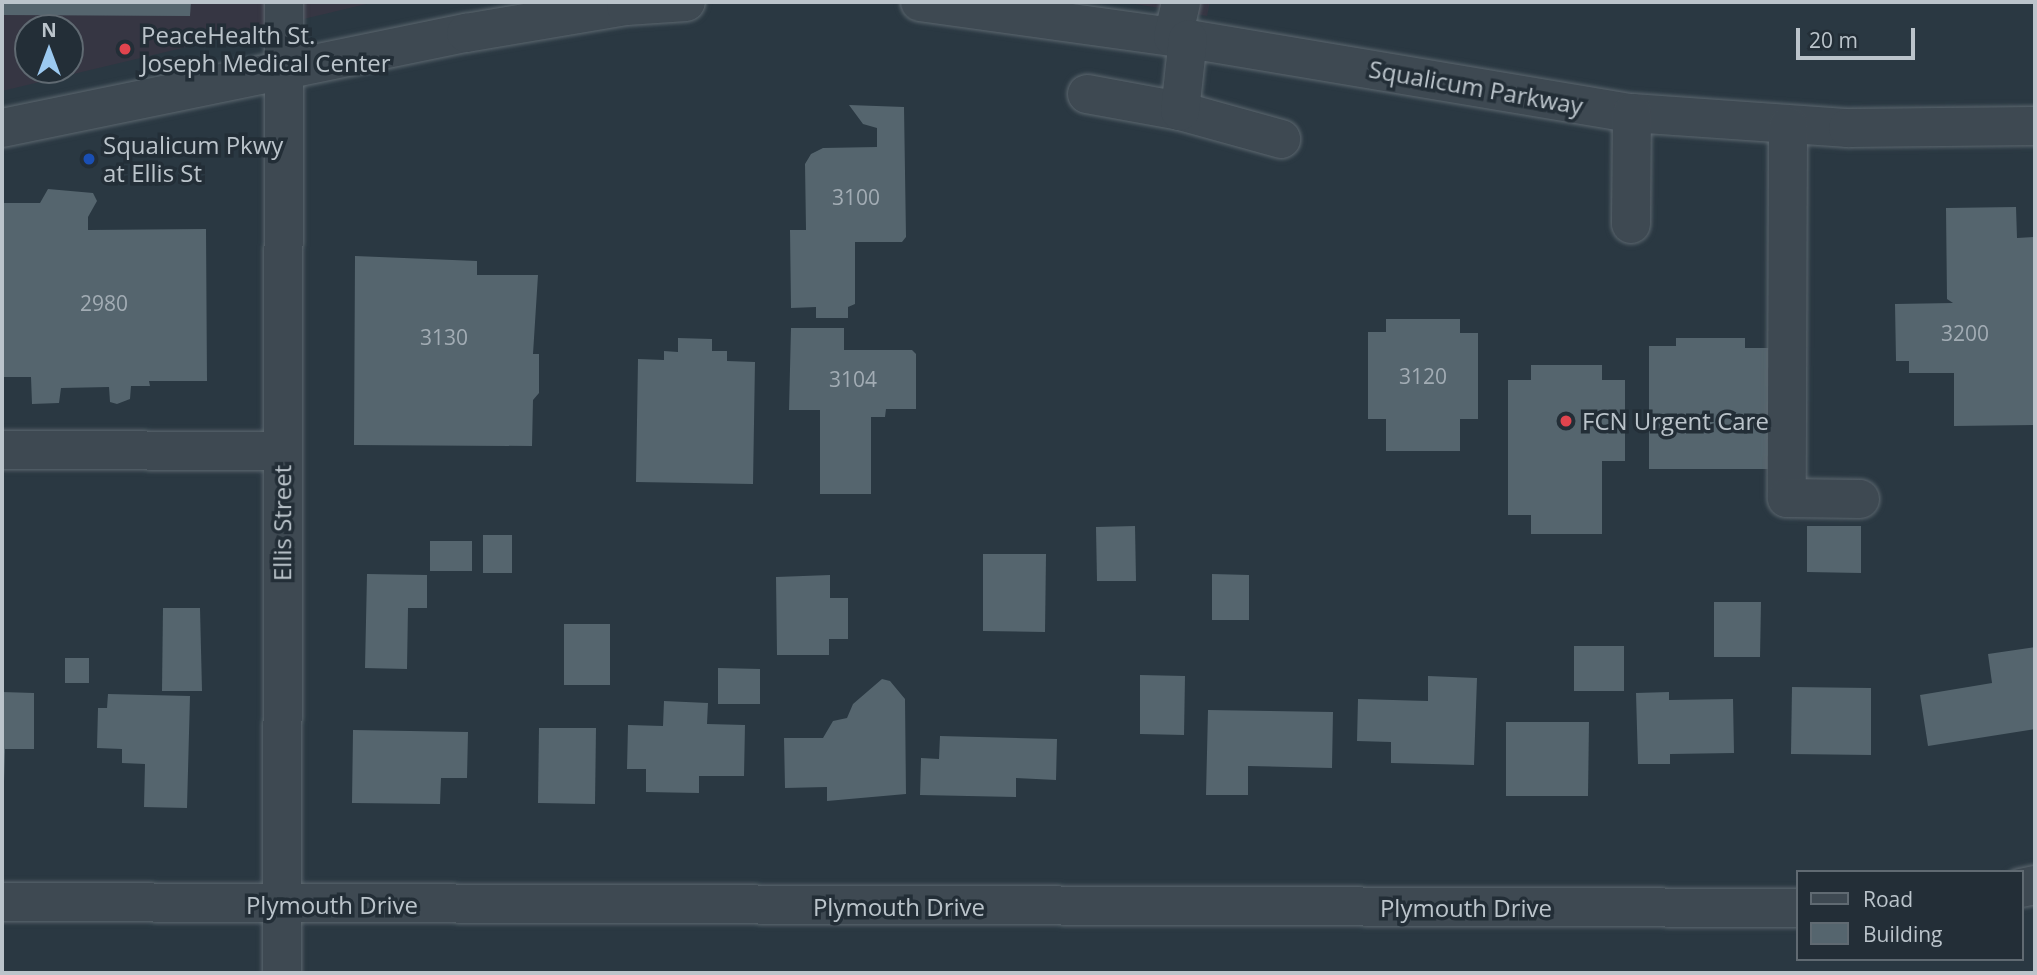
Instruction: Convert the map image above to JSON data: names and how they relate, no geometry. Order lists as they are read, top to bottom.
{
  "streets": {
    "street": ["Squalicum Parkway", "Ellis Street", "Plymouth Drive"]
  },
  "crossings": [
    ["Ellis Street", "Plymouth Drive"]
  ],
  "places": ["PeaceHealth St. Joseph Medical Center", "Squalicum Pkwy at Ellis St", "FCN Urgent Care"],
  "house_numbers": [
    "3100",
    "2980",
    "3200",
    "3130",
    "3120",
    "3104"
  ],
  "legend": ["Road", "Building"],
  "scale_bar": "20 m",
  "north": "top"
}
